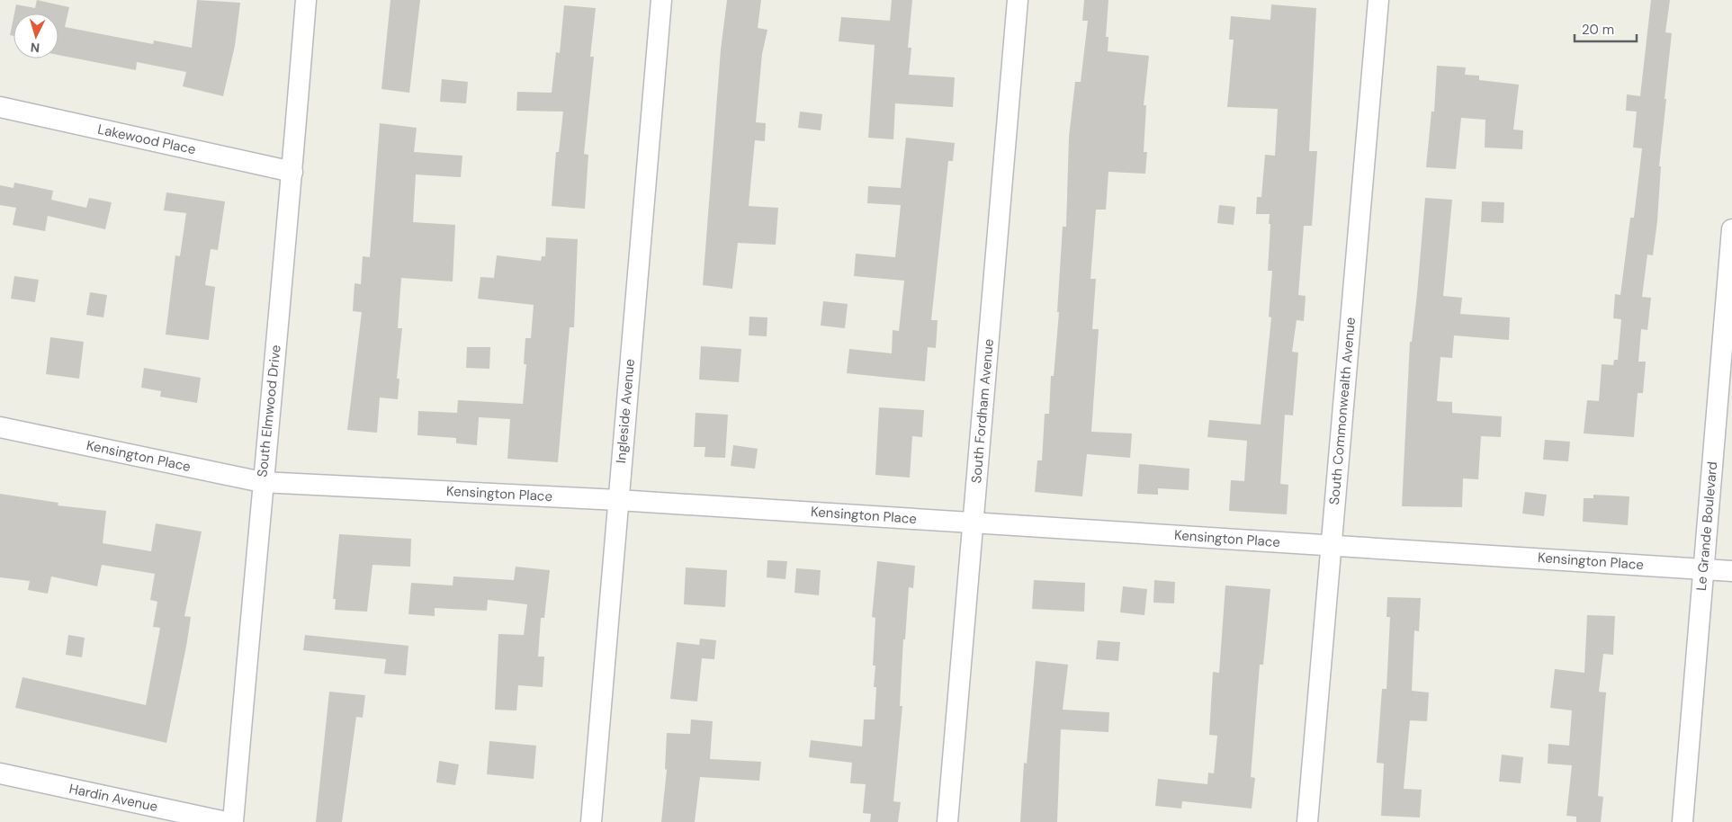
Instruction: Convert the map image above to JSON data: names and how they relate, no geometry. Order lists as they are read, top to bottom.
{
  "streets": {
    "street": [
      "Lakewood Place",
      "South Elmwood Drive",
      "Ingleside Avenue",
      "South Fordham Avenue",
      "South Commonwealth Avenue",
      "Kensington Place",
      "Le Grande Boulevard",
      "Hardin Avenue"
    ]
  },
  "crossings": [
    ["Lakewood Place", "South Elmwood Drive"],
    ["South Elmwood Drive", "Kensington Place"],
    ["Ingleside Avenue", "Kensington Place"],
    ["South Fordham Avenue", "Kensington Place"],
    ["South Commonwealth Avenue", "Kensington Place"],
    ["Kensington Place", "Le Grande Boulevard"]
  ],
  "scale_bar": "20 m",
  "north": "bottom"
}
